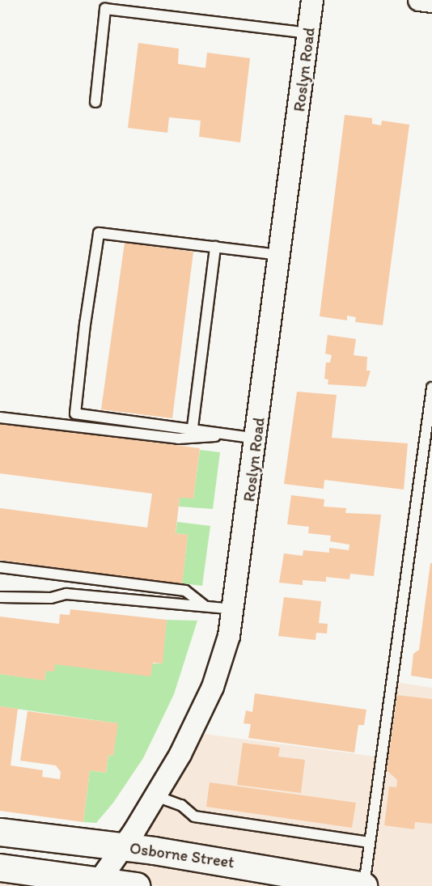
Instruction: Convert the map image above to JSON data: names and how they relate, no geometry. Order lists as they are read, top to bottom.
{
  "streets": {
    "main road": ["Osborne Street"],
    "street": ["Roslyn Road"]
  },
  "crossings": [
    ["Roslyn Road", "Osborne Street"]
  ]
}
